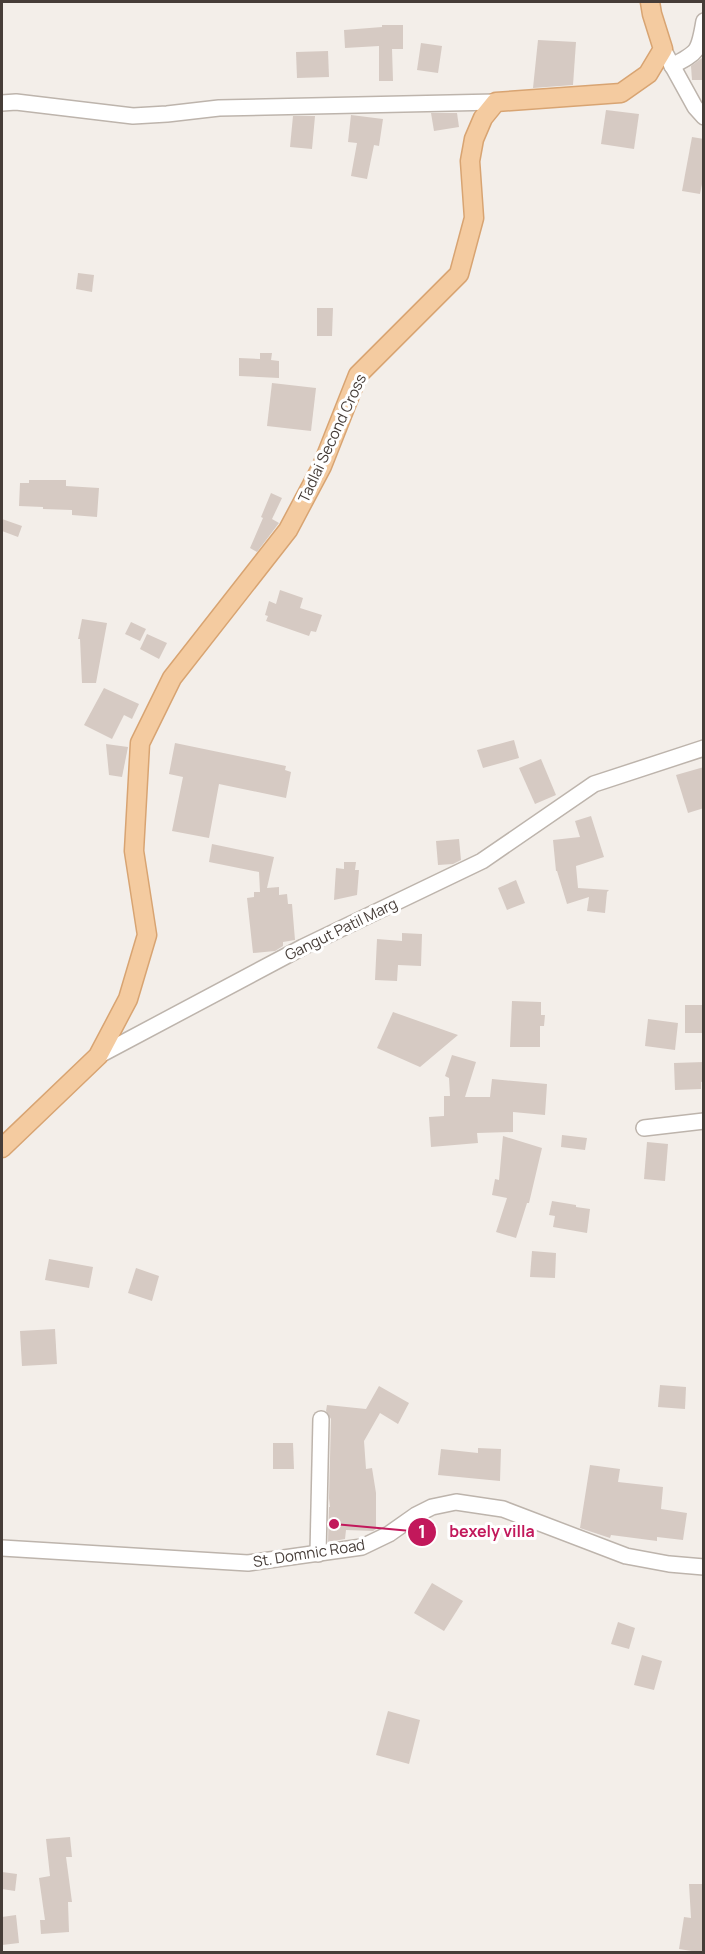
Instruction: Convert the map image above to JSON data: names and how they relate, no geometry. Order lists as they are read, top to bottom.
{
  "streets": {
    "main road": ["Tadlai Second Cross", "Gangut Patil Marg"],
    "street": ["St. Domnic Road"]
  },
  "crossings": [
    ["Tadlai Second Cross", "Gangut Patil Marg"]
  ],
  "places": ["bexely villa"]
}
